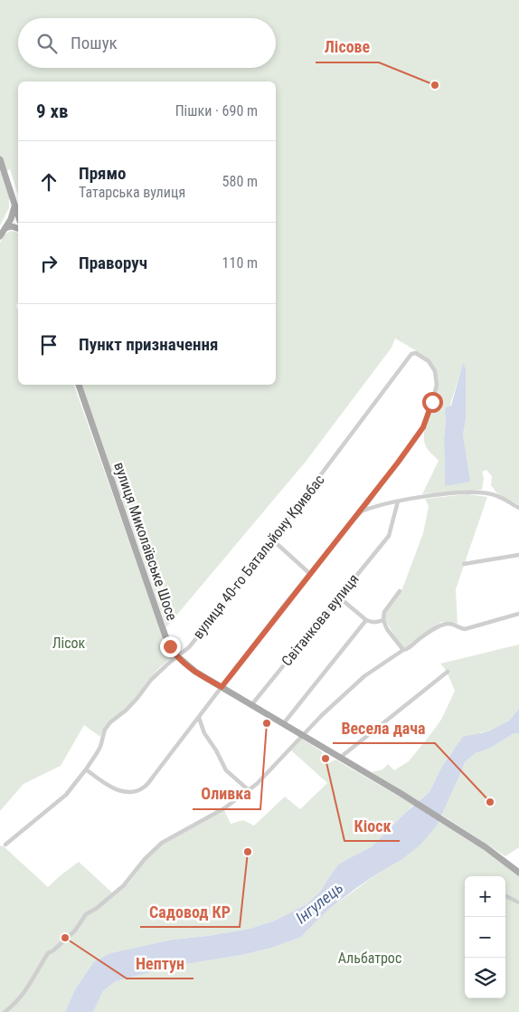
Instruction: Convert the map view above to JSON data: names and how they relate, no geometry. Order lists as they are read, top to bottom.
{
  "streets": {
    "main road": ["вулиця Миколаївське Шосе"],
    "street": ["вулиця 40-го Батальйону Кривбас", "Світанкова вулиця"]
  },
  "crossings": [
    ["вулиця Миколаївське Шосе", "вулиця 40-го Батальйону Кривбас"],
    ["вулиця Миколаївське Шосе", "Світанкова вулиця"]
  ],
  "water": ["Інгулець"],
  "parks": ["Лісок", "Альбатрос"],
  "places": [
    "Лісове",
    "Оливка",
    "Кіоск",
    "Весела дача",
    "Садовод КР",
    "Нептун"
  ],
  "page": {
    "search": "Пошук",
    "heading": ["9 хв", "Пішки · 690 m"],
    "list": [
      ["Прямо", "Татарська вулиця", "580 m"],
      ["Праворуч", "110 m"],
      "Пункт призначення"
    ],
    "map_buttons": ["+", "−"]
  }
}
